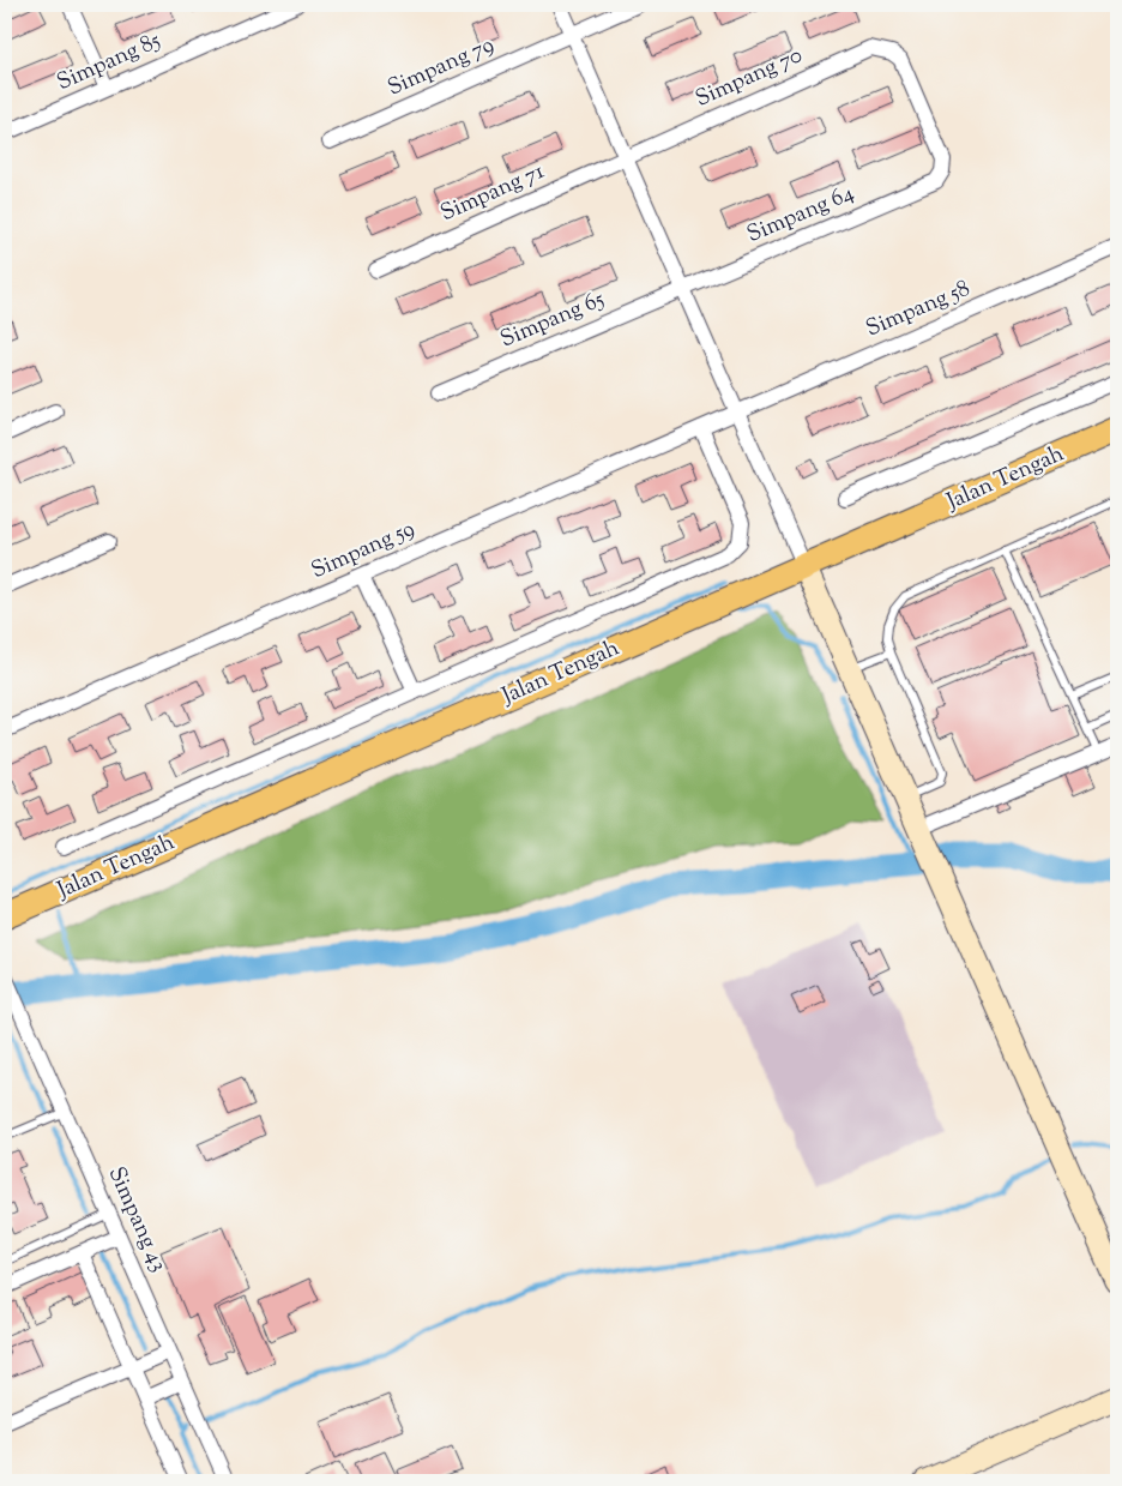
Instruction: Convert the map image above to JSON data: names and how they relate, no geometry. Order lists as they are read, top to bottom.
{
  "streets": {
    "main road": ["Jalan Tengah"],
    "street": [
      "Simpang 85",
      "Simpang 79",
      "Simpang 70",
      "Simpang 71",
      "Simpang 64",
      "Simpang 58",
      "Simpang 65",
      "Simpang 59",
      "Simpang 43"
    ]
  },
  "crossings": [
    ["Simpang 70", "Simpang 71"],
    ["Simpang 70", "Simpang 64"],
    ["Simpang 64", "Simpang 65"],
    ["Simpang 58", "Simpang 59"]
  ]
}
